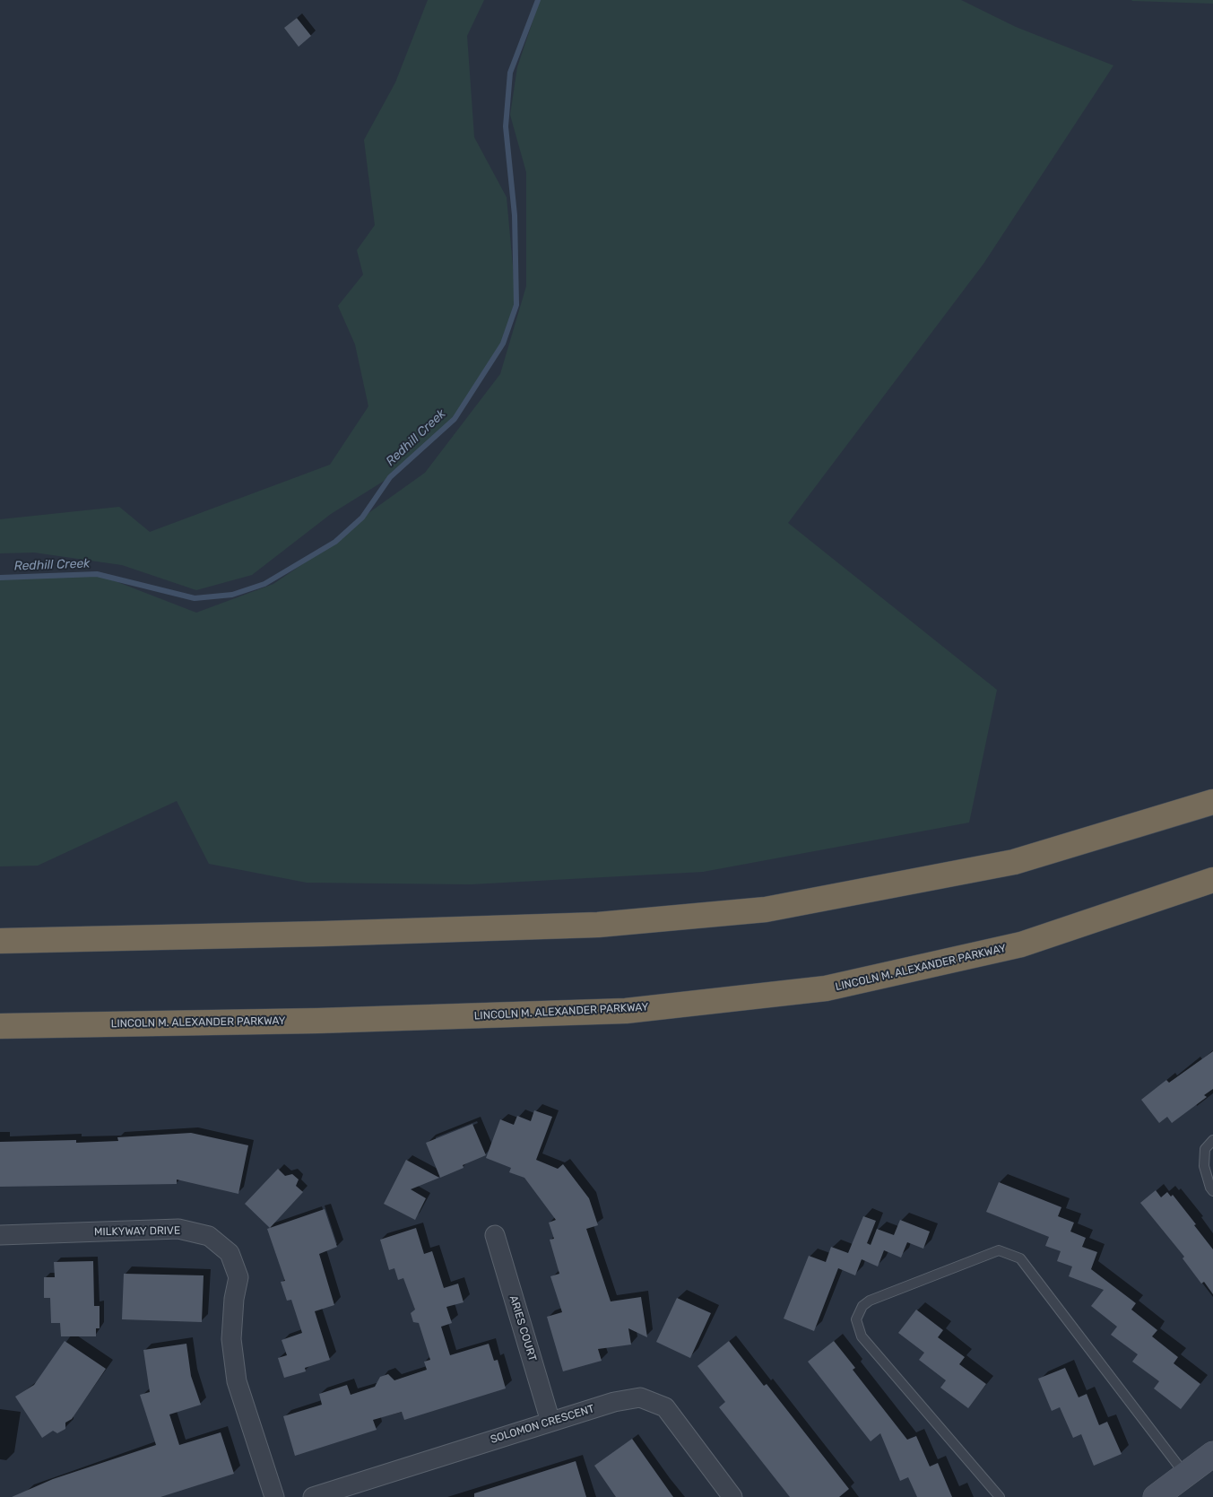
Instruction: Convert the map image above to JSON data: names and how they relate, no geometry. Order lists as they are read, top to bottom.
{
  "streets": {
    "highway": ["LINCOLN M. ALEXANDER PARKWAY"],
    "street": ["MILKYWAY DRIVE", "ARIES COURT", "SOLOMON CRESCENT"]
  },
  "crossings": [
    ["ARIES COURT", "SOLOMON CRESCENT"]
  ],
  "water": ["Redhill Creek"]
}
